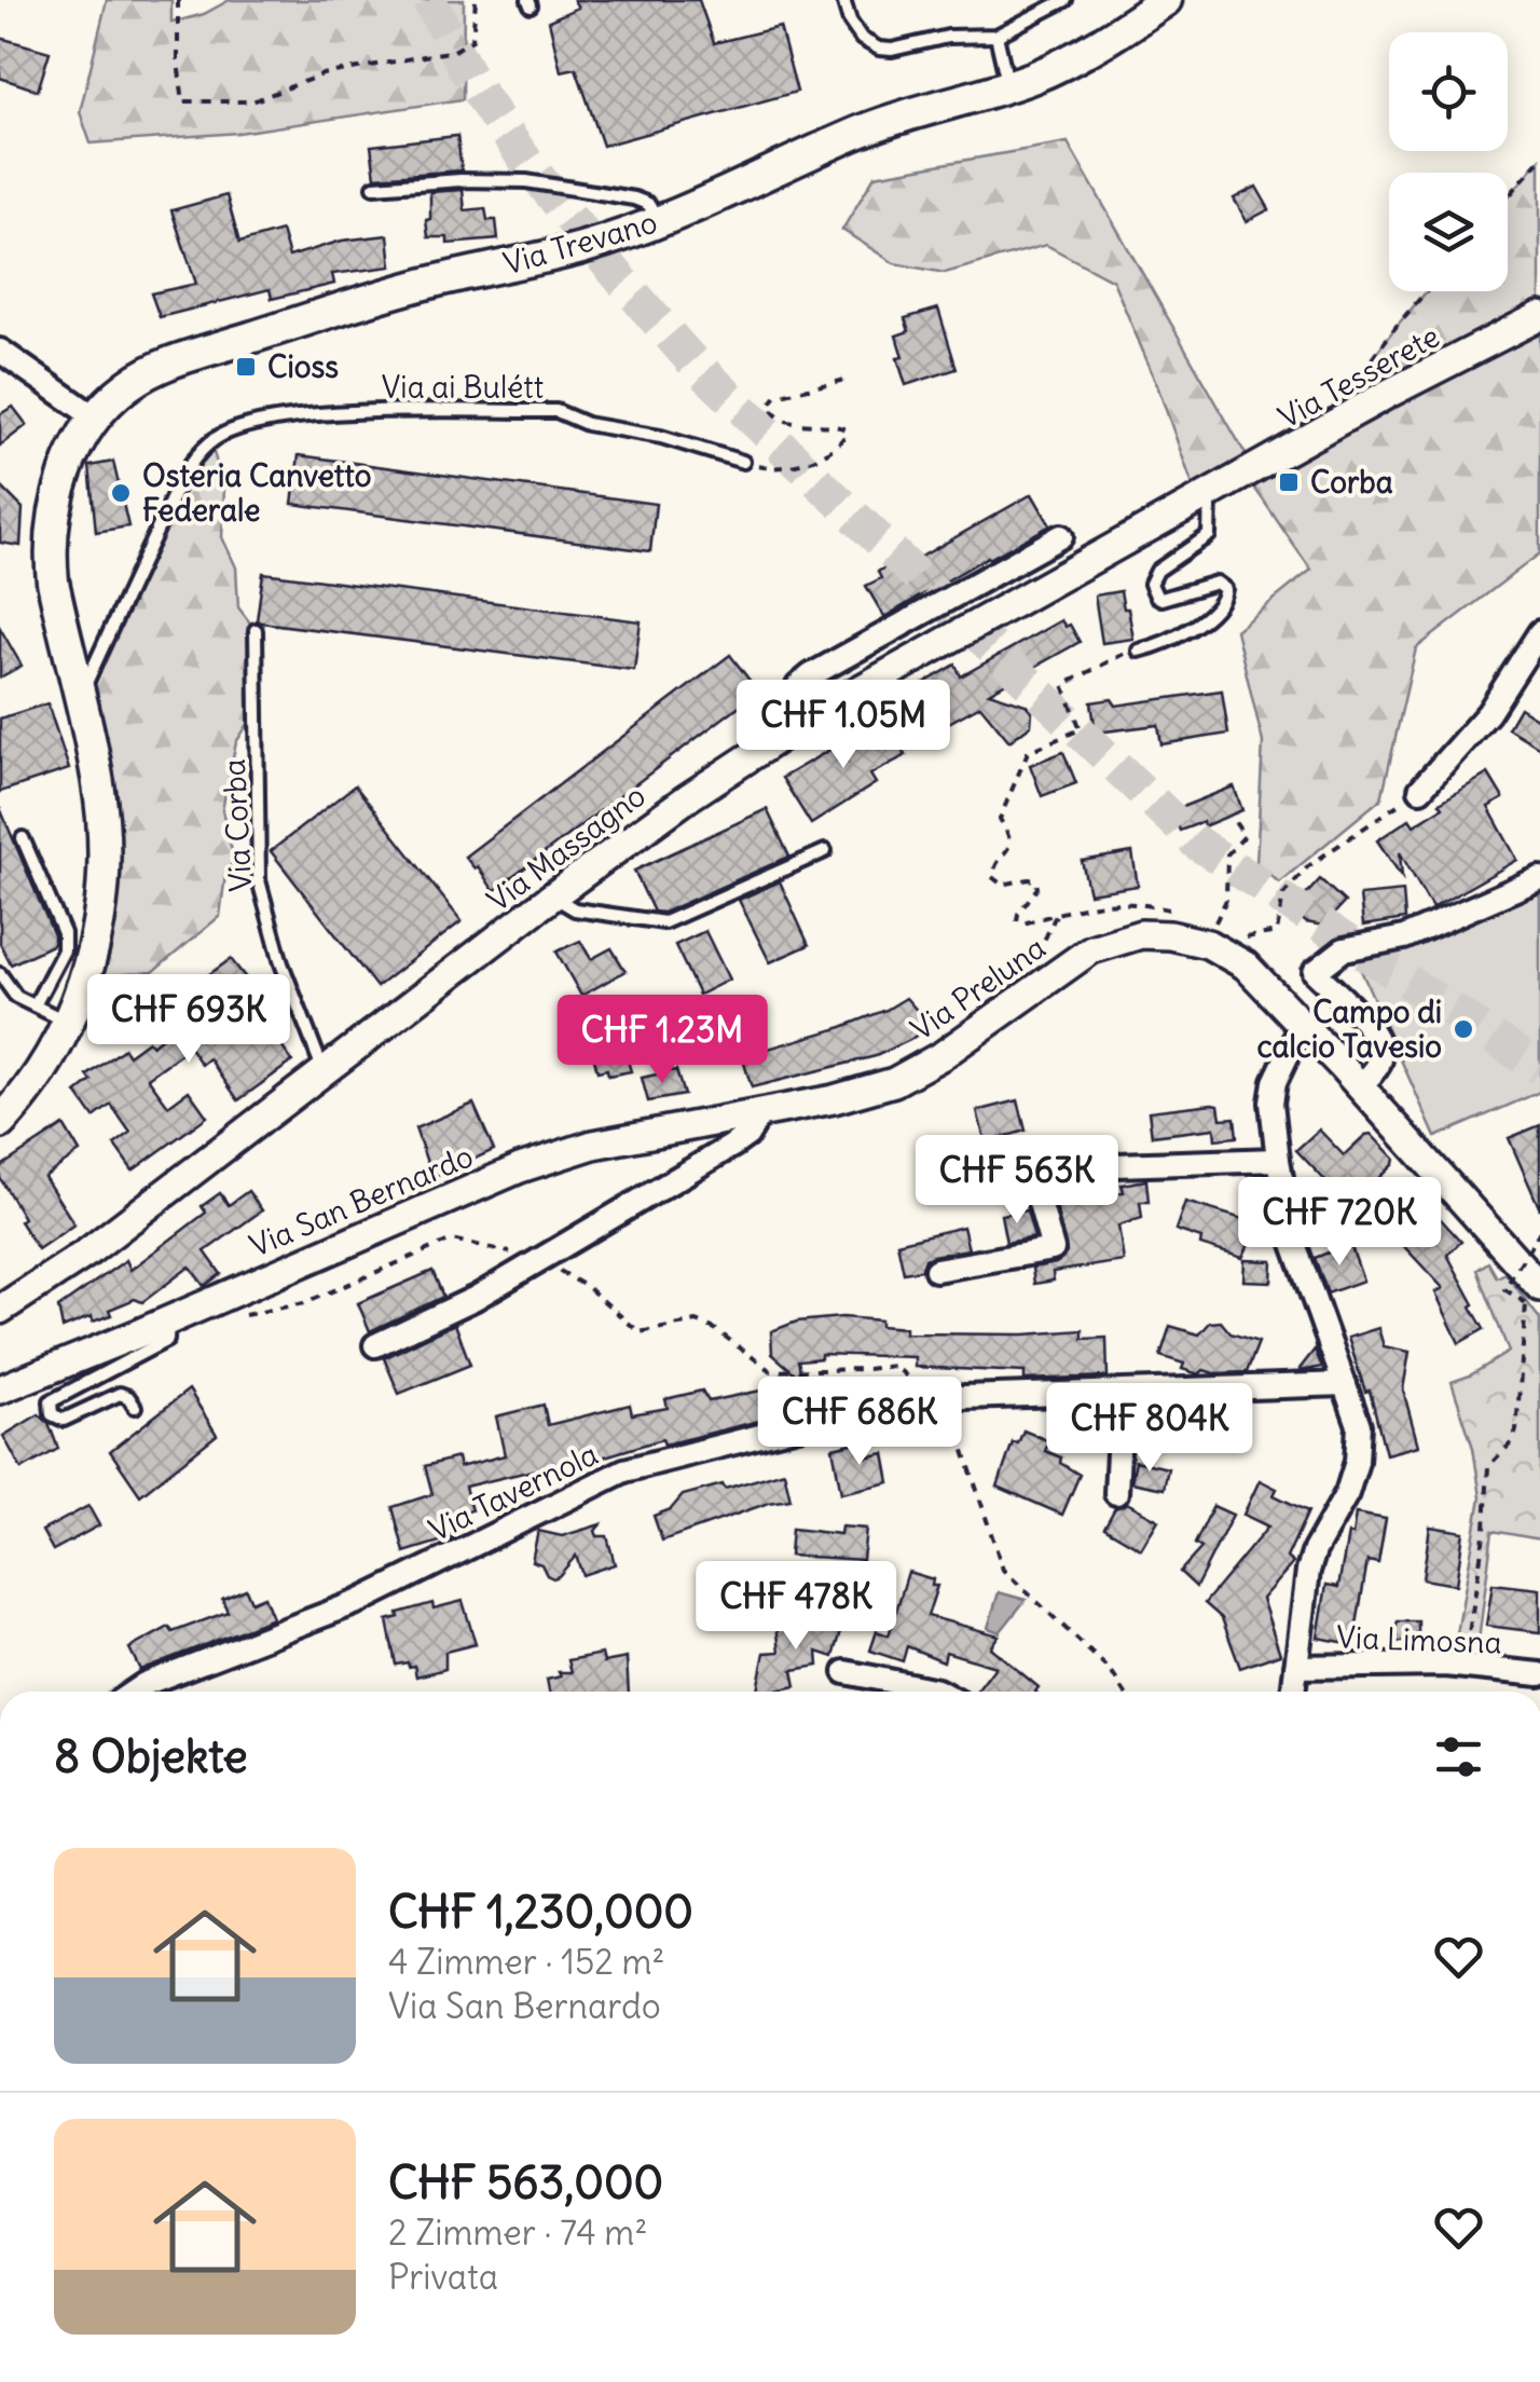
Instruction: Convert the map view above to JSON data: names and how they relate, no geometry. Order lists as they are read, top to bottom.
{
  "streets": {
    "main road": ["Via Trevano"],
    "street": [
      "Via Tesserete",
      "Via Massagno",
      "Via Preluna",
      "Via San Bernardo",
      "Via Tavernola",
      "Via Limosna"
    ],
    "lane": ["Via ai Bulétt", "Via Corba"]
  },
  "crossings": [
    ["Via Tesserete", "Via Massagno"],
    ["Via Corba", "Via Massagno"],
    ["Via Preluna", "Via San Bernardo"]
  ],
  "places": {
    "transit": ["Cioss", "Corba"],
    "other": ["Osteria Canvetto Federale", "Campo di calcio Tavesio"]
  },
  "page": {
    "price": [
      "CHF 1.05M",
      "CHF 693K",
      "CHF 1.23M",
      "CHF 563K",
      "CHF 720K",
      "CHF 686K",
      "CHF 804K",
      "CHF 478K"
    ],
    "heading": "8 Objekte",
    "list": [
      {
        "name": "CHF 1,230,000",
        "note": "4 Zimmer · 152 m² · Via San Bernardo"
      },
      {
        "name": "CHF 563,000",
        "note": "2 Zimmer · 74 m² · Privata"
      }
    ]
  }
}
